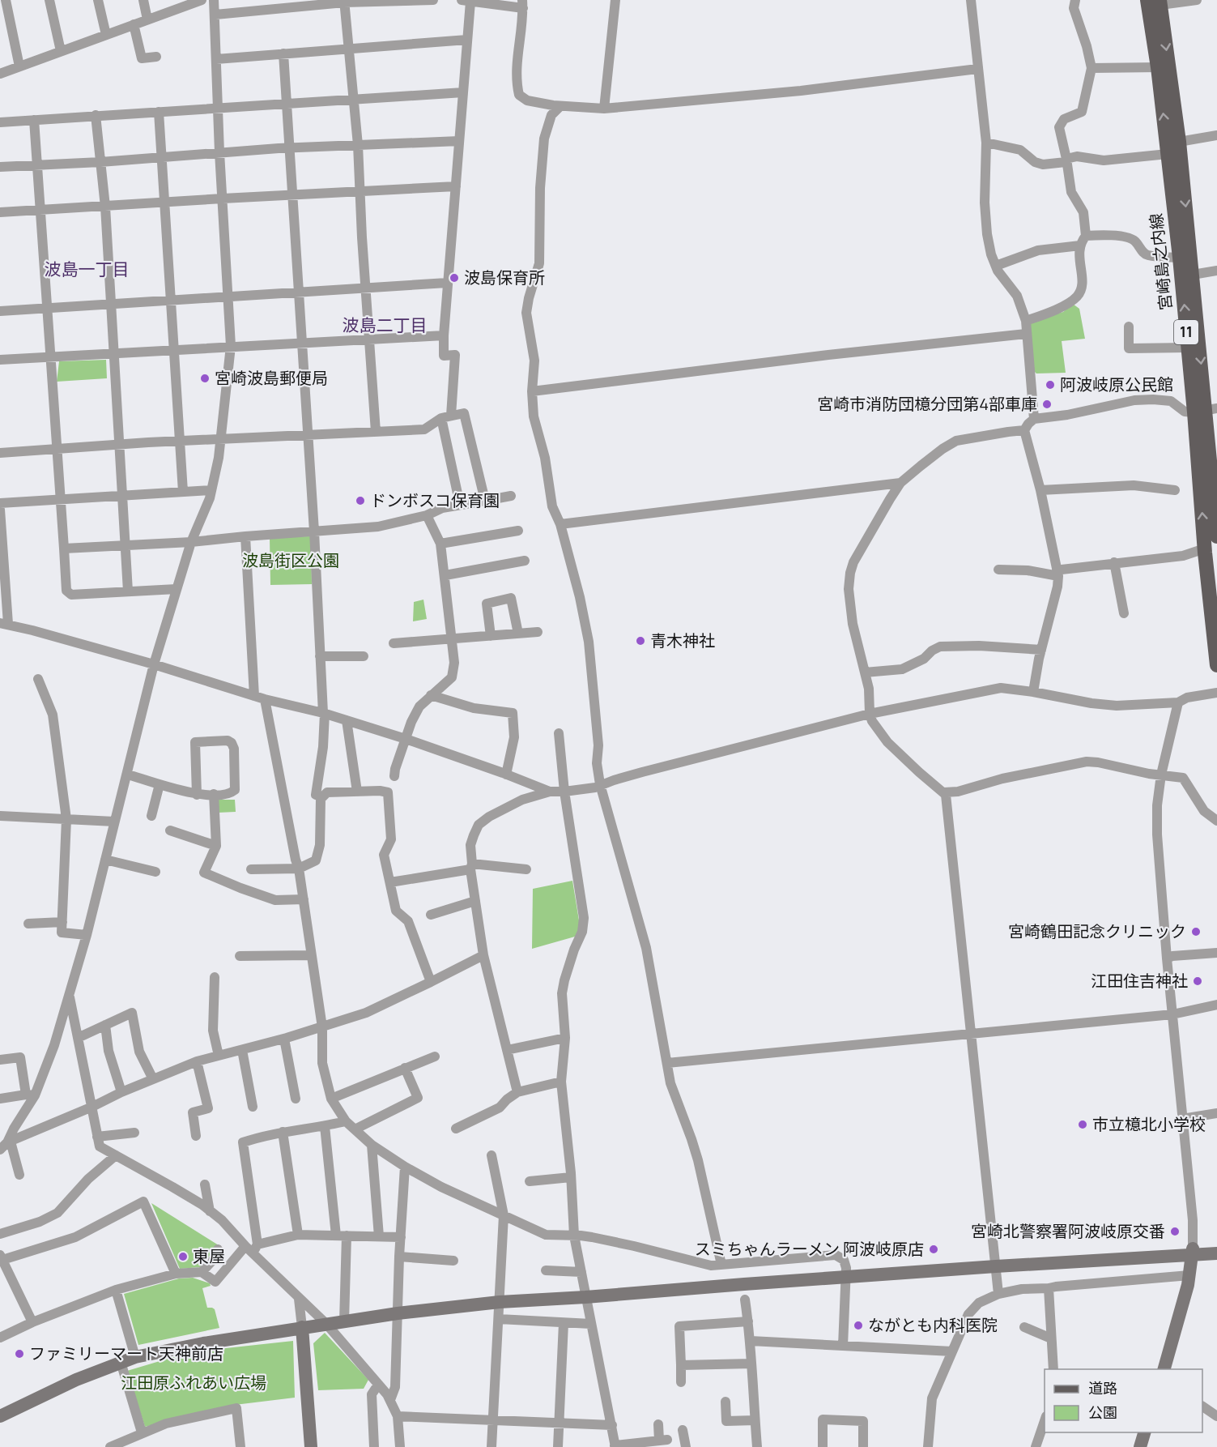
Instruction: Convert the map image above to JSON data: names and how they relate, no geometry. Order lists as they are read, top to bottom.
{
  "streets": {
    "main road": ["宮崎島之内線", "11"]
  },
  "districts": ["波島一丁目", "波島二丁目"],
  "parks": ["波島街区公園", "江田原ふれあい広場"],
  "places": [
    "波島保育所",
    "宮崎波島郵便局",
    "阿波岐原公民館",
    "宮崎市消防団檍分団第4部車庫",
    "ドンボスコ保育園",
    "青木神社",
    "宮崎鶴田記念クリニック",
    "江田住吉神社",
    "市立檍北小学校",
    "宮崎北警察署阿波岐原交番",
    "スミちゃんラーメン 阿波岐原店",
    "東屋",
    "ながとも内科医院",
    "ファミリーマート天神前店"
  ],
  "legend": ["道路", "公園"]
}
